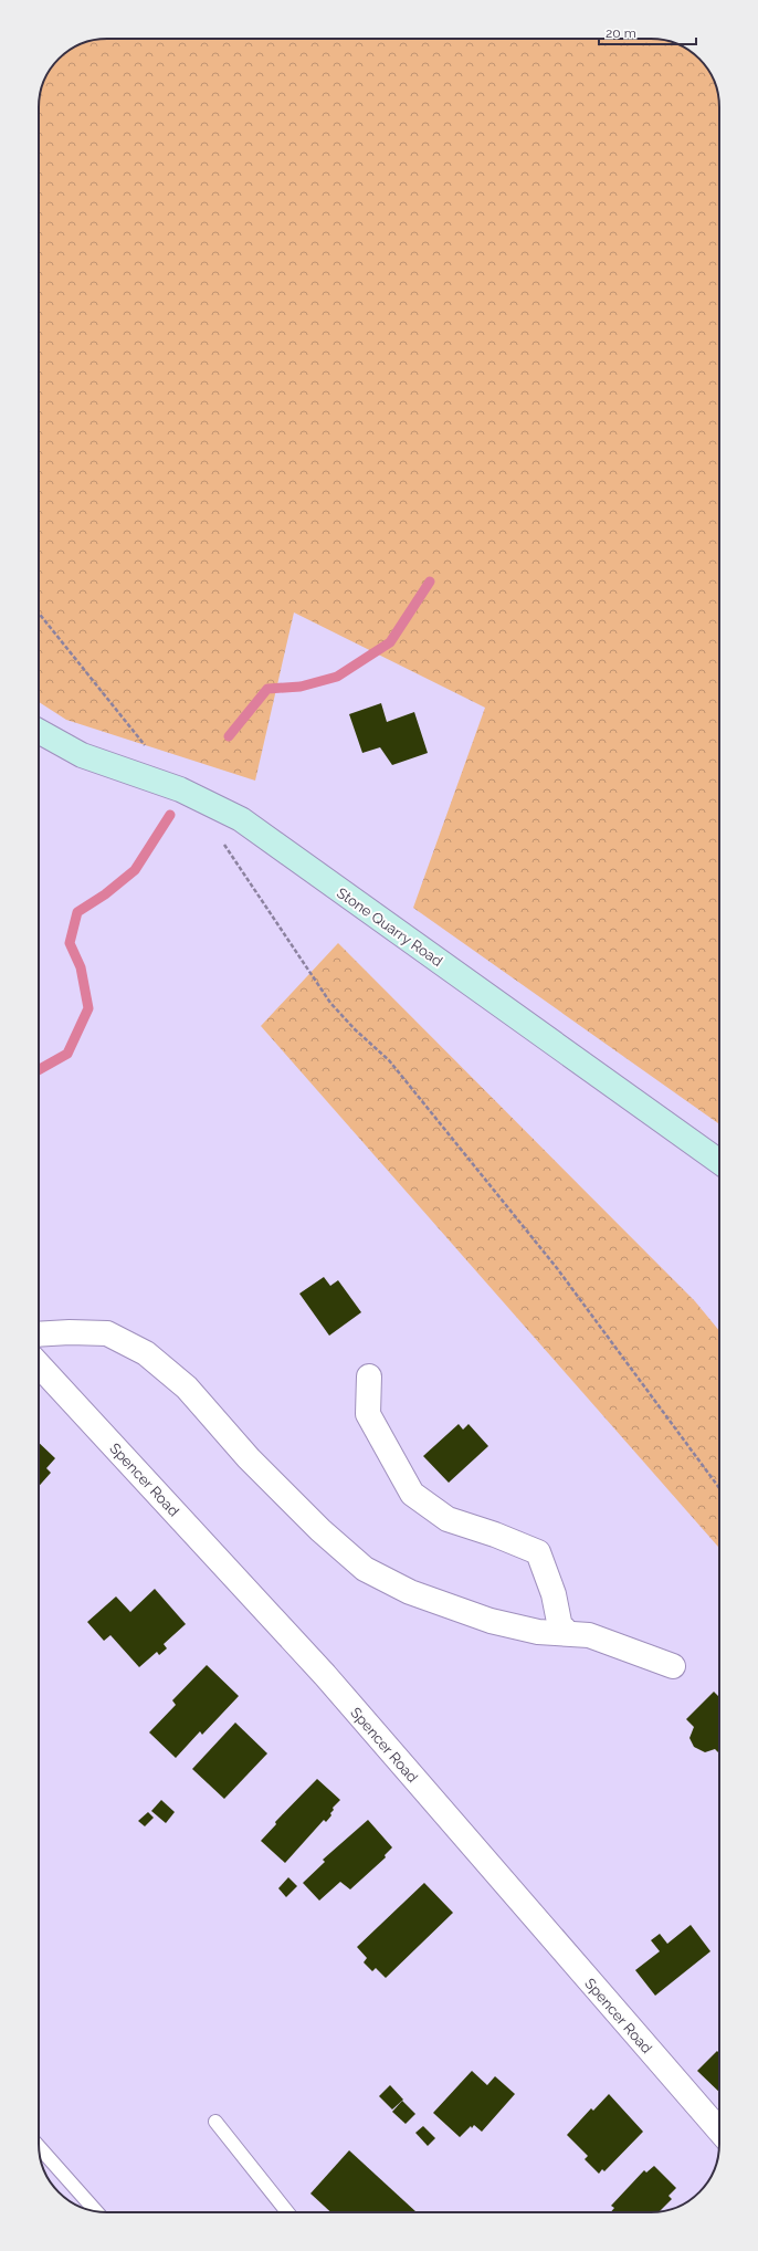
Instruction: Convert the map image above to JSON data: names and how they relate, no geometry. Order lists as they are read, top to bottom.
{
  "streets": {
    "street": ["Stone Quarry Road", "Spencer Road"]
  },
  "scale_bar": "20 m"
}
